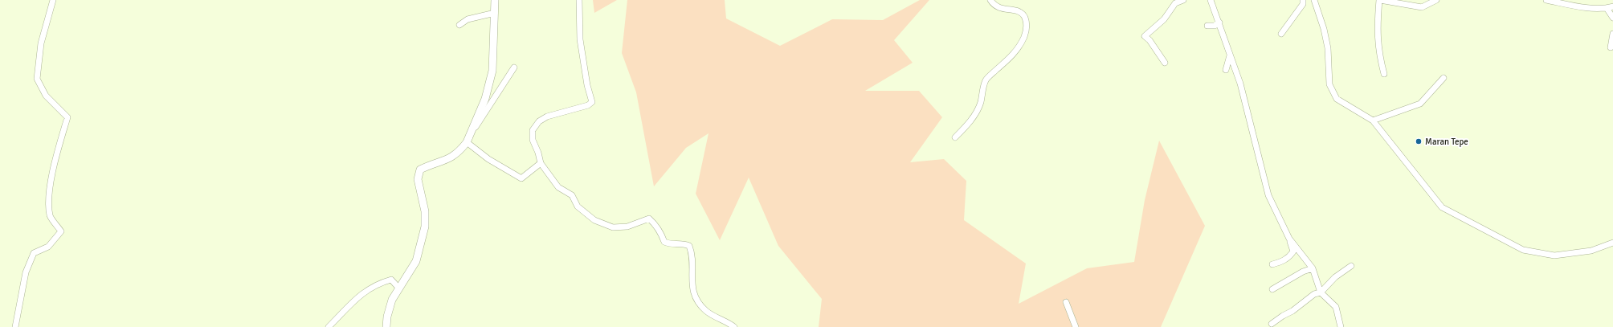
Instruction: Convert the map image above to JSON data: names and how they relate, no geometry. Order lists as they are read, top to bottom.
{
  "places": ["Maran Tepe"]
}
